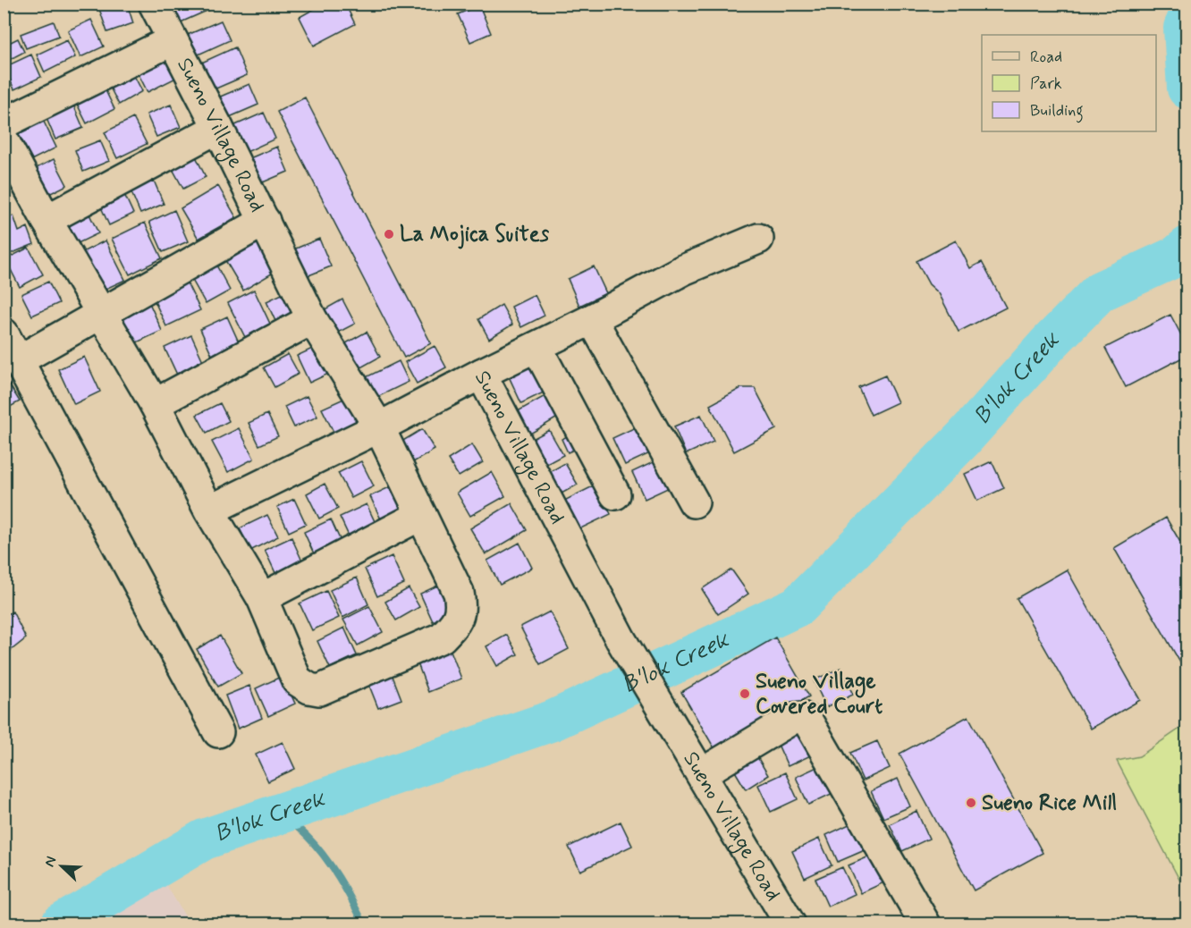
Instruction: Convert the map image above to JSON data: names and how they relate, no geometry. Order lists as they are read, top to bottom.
{
  "streets": {
    "street": ["Sueno Village Road"]
  },
  "water": ["B'lok Creek"],
  "places": ["La Mojica Suites", "Sueno Village Covered Court", "Sueno Rice Mill"],
  "legend": ["Road", "Park", "Building"],
  "north": "top left"
}
